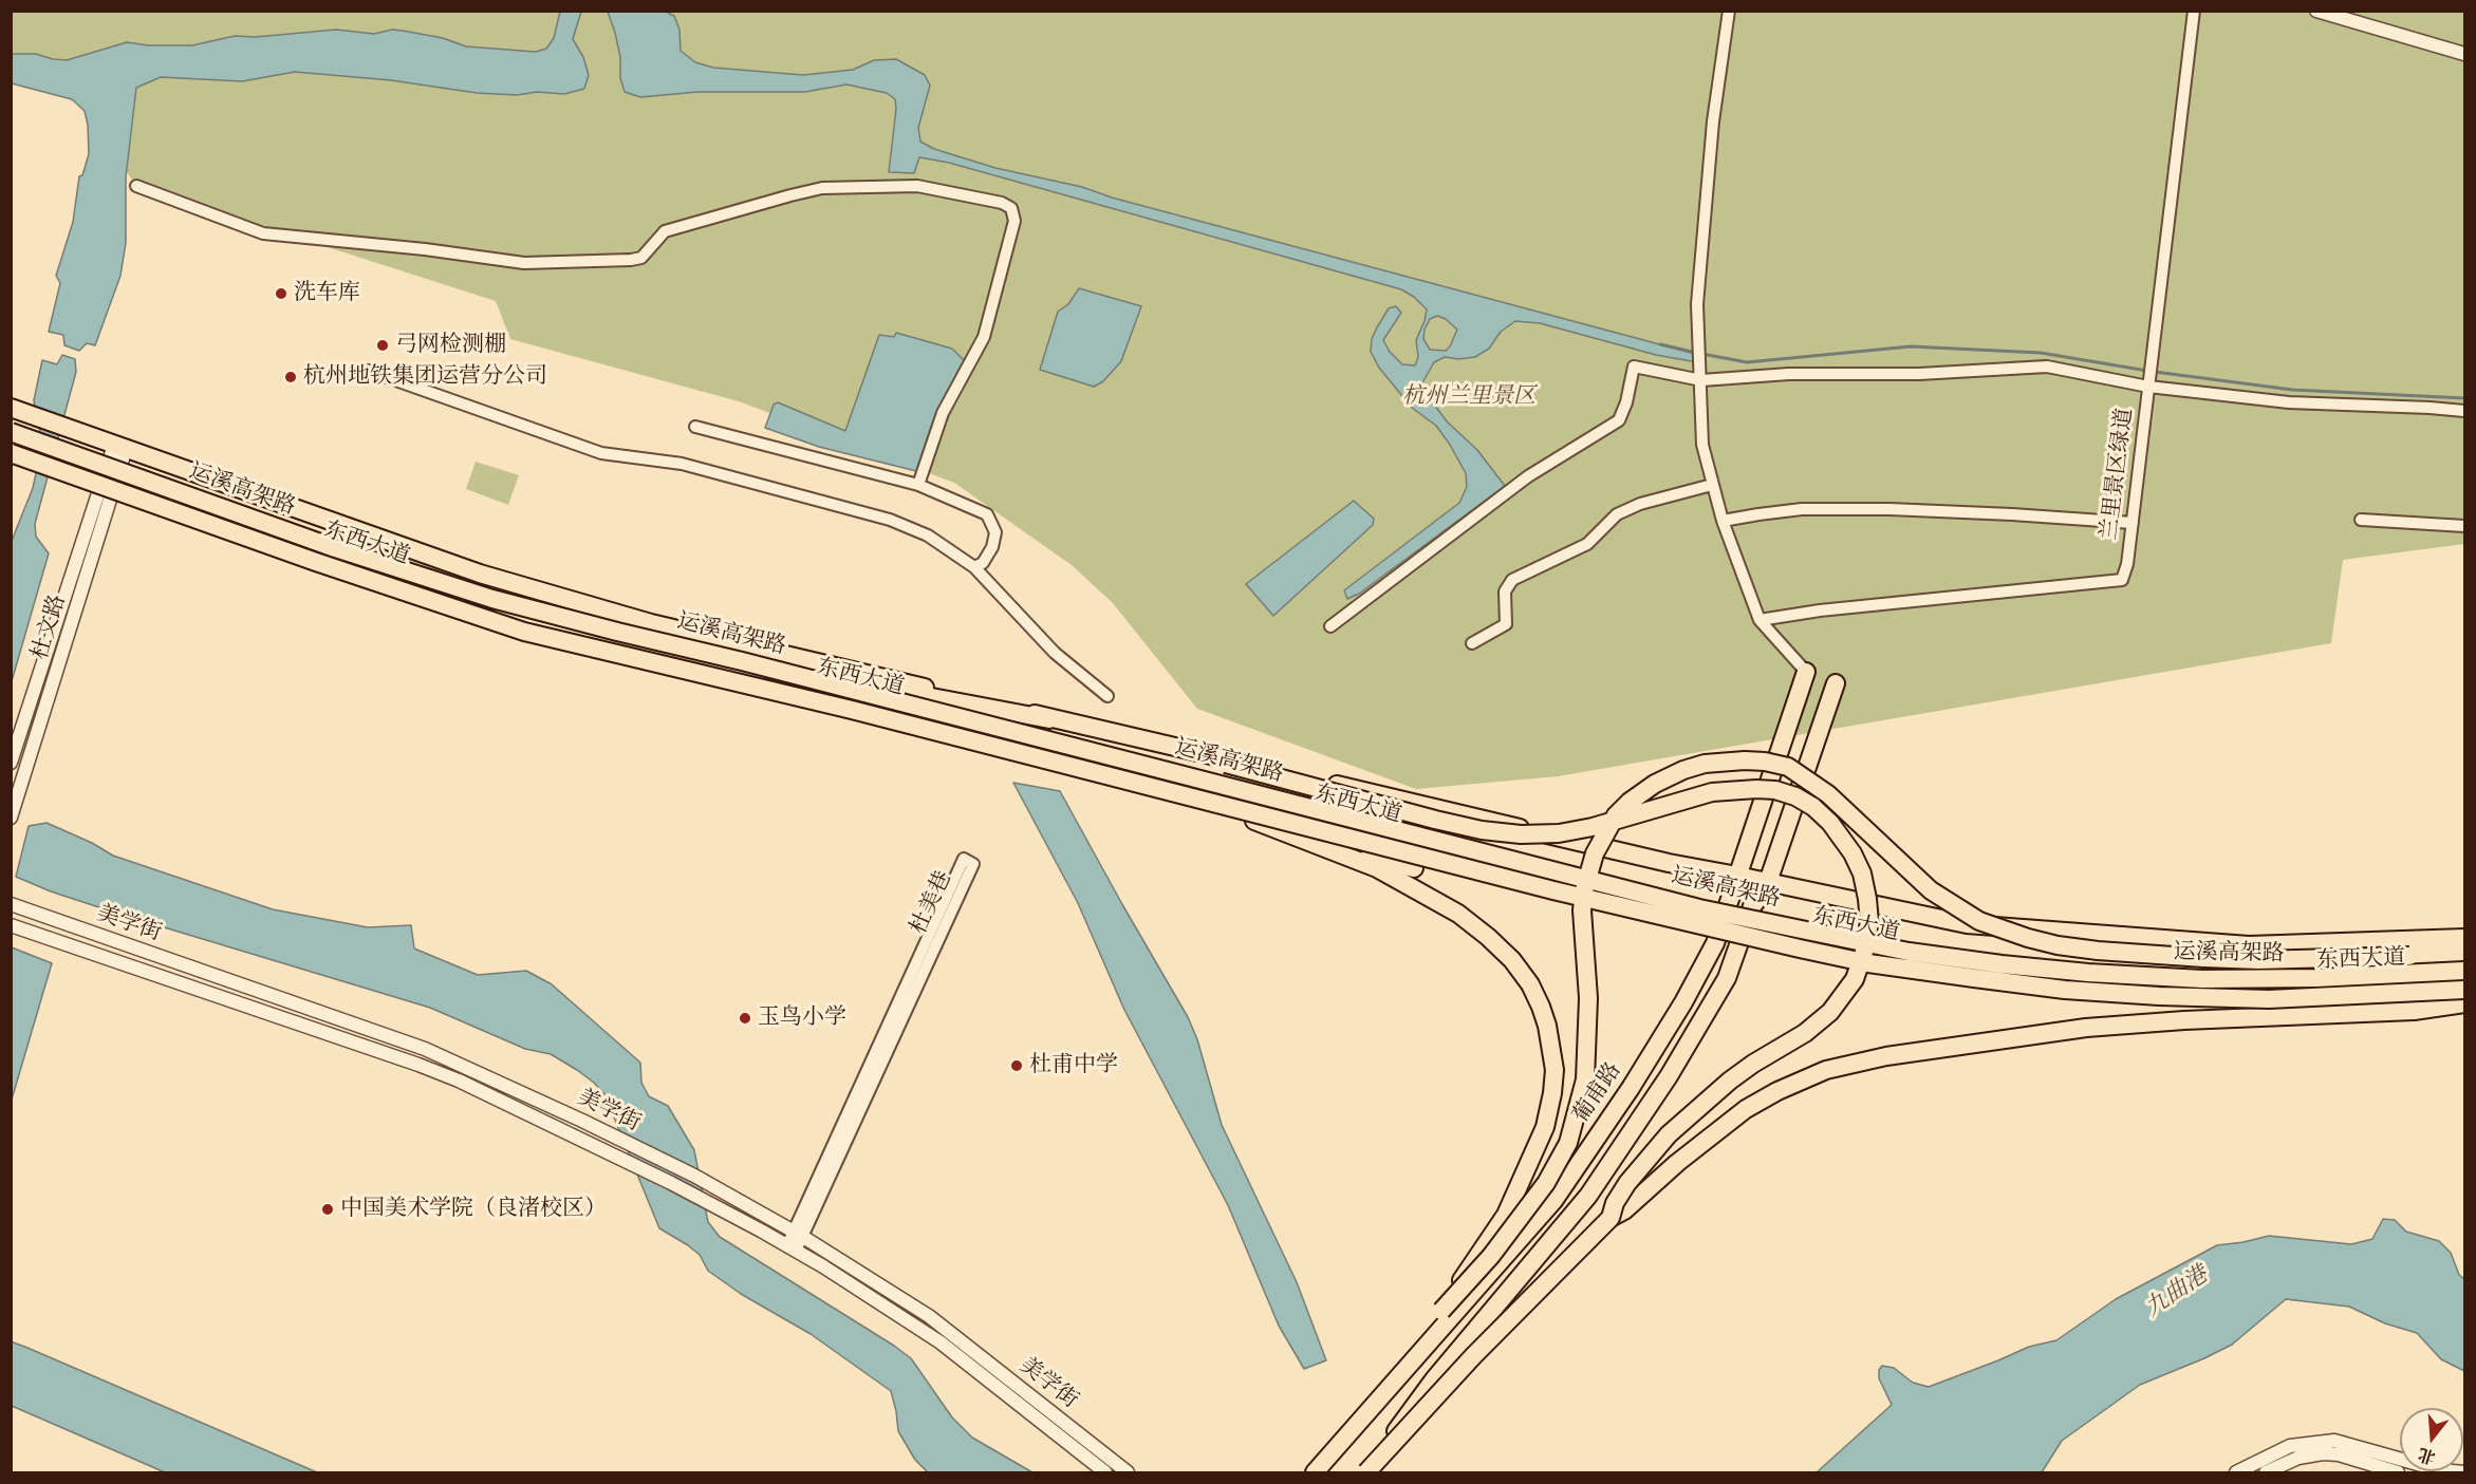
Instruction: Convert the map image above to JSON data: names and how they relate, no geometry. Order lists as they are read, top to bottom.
{
  "streets": {
    "main road": ["运溪高架路", "东西大道", "葡甫路"],
    "street": [
      "兰里景区绿道",
      "杜文路",
      "杜美巷",
      "美学街"
    ]
  },
  "crossings": [
    ["东西大道", "杜文路"],
    ["东西大道", "葡甫路"],
    ["杜美巷", "美学街"]
  ],
  "water": ["九曲港"],
  "parks": ["杭州兰里景区"],
  "places": [
    "洗车库",
    "弓网检测棚",
    "杭州地铁集团运营分公司",
    "玉鸟小学",
    "杜甫中学",
    "中国美术学院（良渚校区）"
  ],
  "north": "bottom"
}
